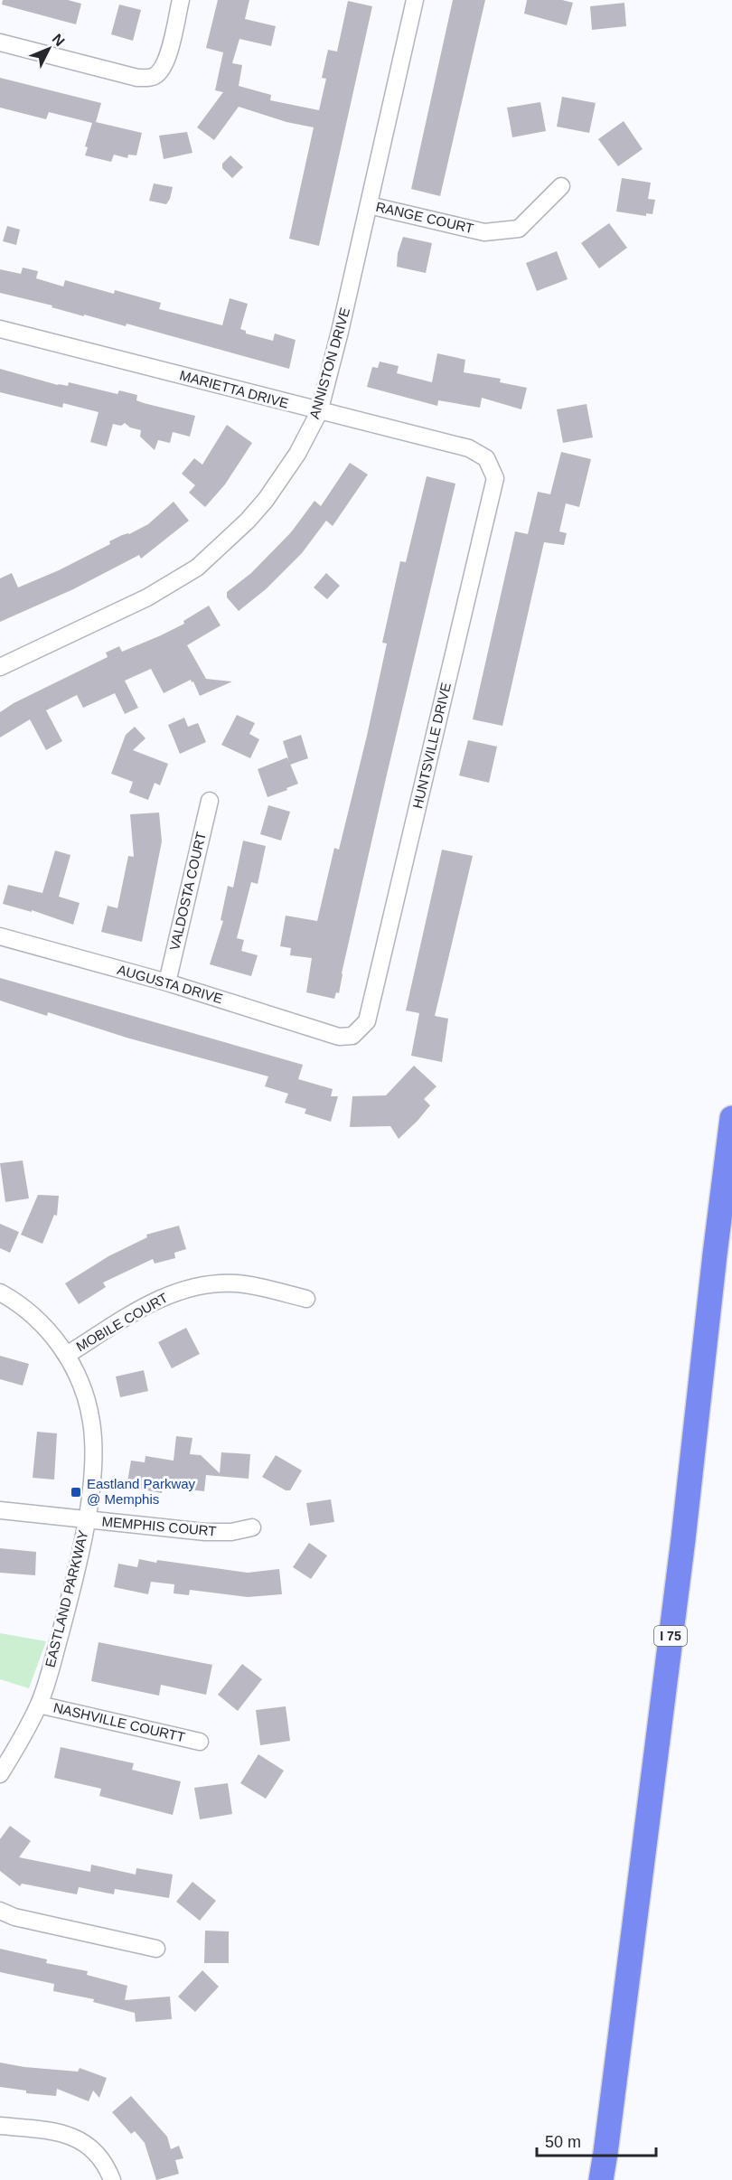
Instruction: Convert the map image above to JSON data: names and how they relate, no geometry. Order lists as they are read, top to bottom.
{
  "streets": {
    "highway": ["I 75"],
    "street": [
      "RANGE COURT",
      "ANNISTON DRIVE",
      "MARIETTA DRIVE",
      "HUNTSVILLE DRIVE",
      "VALDOSTA COURT",
      "AUGUSTA DRIVE",
      "MOBILE COURT",
      "MEMPHIS COURT",
      "EASTLAND PARKWAY",
      "NASHVILLE COURTT"
    ]
  },
  "crossings": [
    ["RANGE COURT", "ANNISTON DRIVE"],
    ["ANNISTON DRIVE", "MARIETTA DRIVE"],
    ["MARIETTA DRIVE", "HUNTSVILLE DRIVE"],
    ["HUNTSVILLE DRIVE", "AUGUSTA DRIVE"],
    ["VALDOSTA COURT", "AUGUSTA DRIVE"],
    ["MOBILE COURT", "EASTLAND PARKWAY"],
    ["MEMPHIS COURT", "EASTLAND PARKWAY"],
    ["EASTLAND PARKWAY", "NASHVILLE COURTT"]
  ],
  "places": {
    "transit": ["Eastland Parkway @ Memphis"]
  },
  "scale_bar": "50 m",
  "north": "top right"
}
